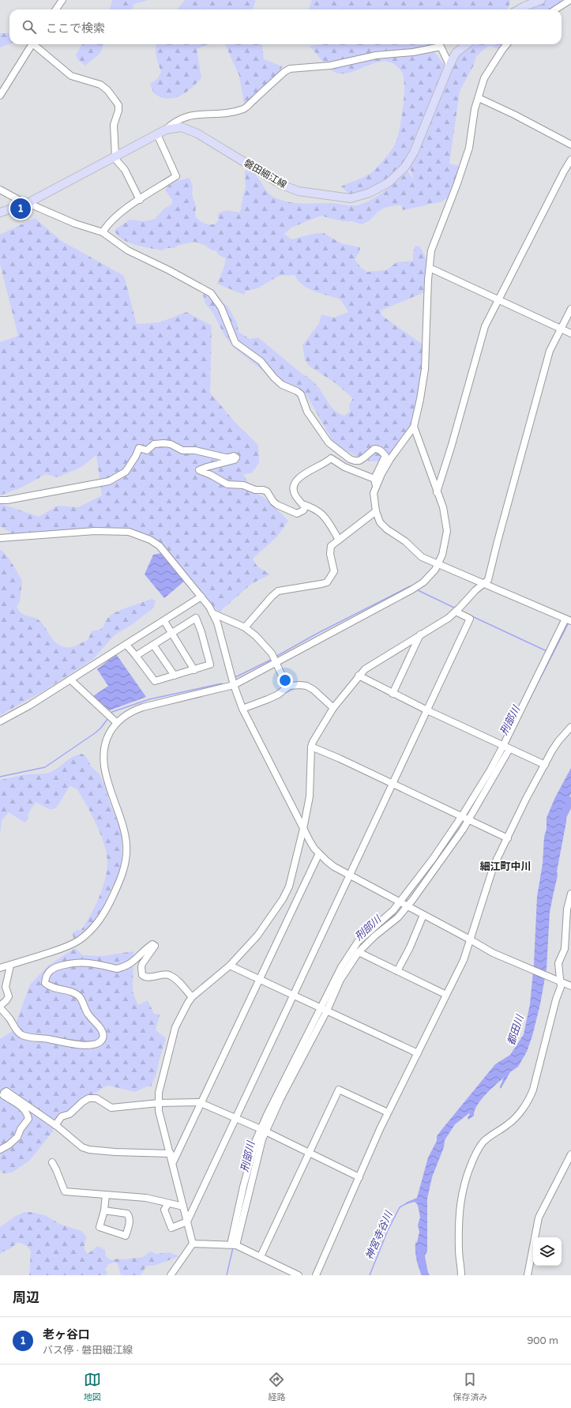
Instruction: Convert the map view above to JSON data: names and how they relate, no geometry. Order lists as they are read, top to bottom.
{
  "streets": {
    "main road": ["磐田細江線"]
  },
  "districts": ["細江町中川"],
  "water": ["刑部川", "都田川", "神宮寺谷川"],
  "page": {
    "search": "ここで検索",
    "pins": "1",
    "heading": "周辺",
    "list": [
      {
        "mark": "1",
        "name": "老ヶ谷口",
        "note": "バス停 · 磐田細江線",
        "value": "900 m"
      }
    ],
    "nav": ["地図", "経路", "保存済み"]
  }
}
